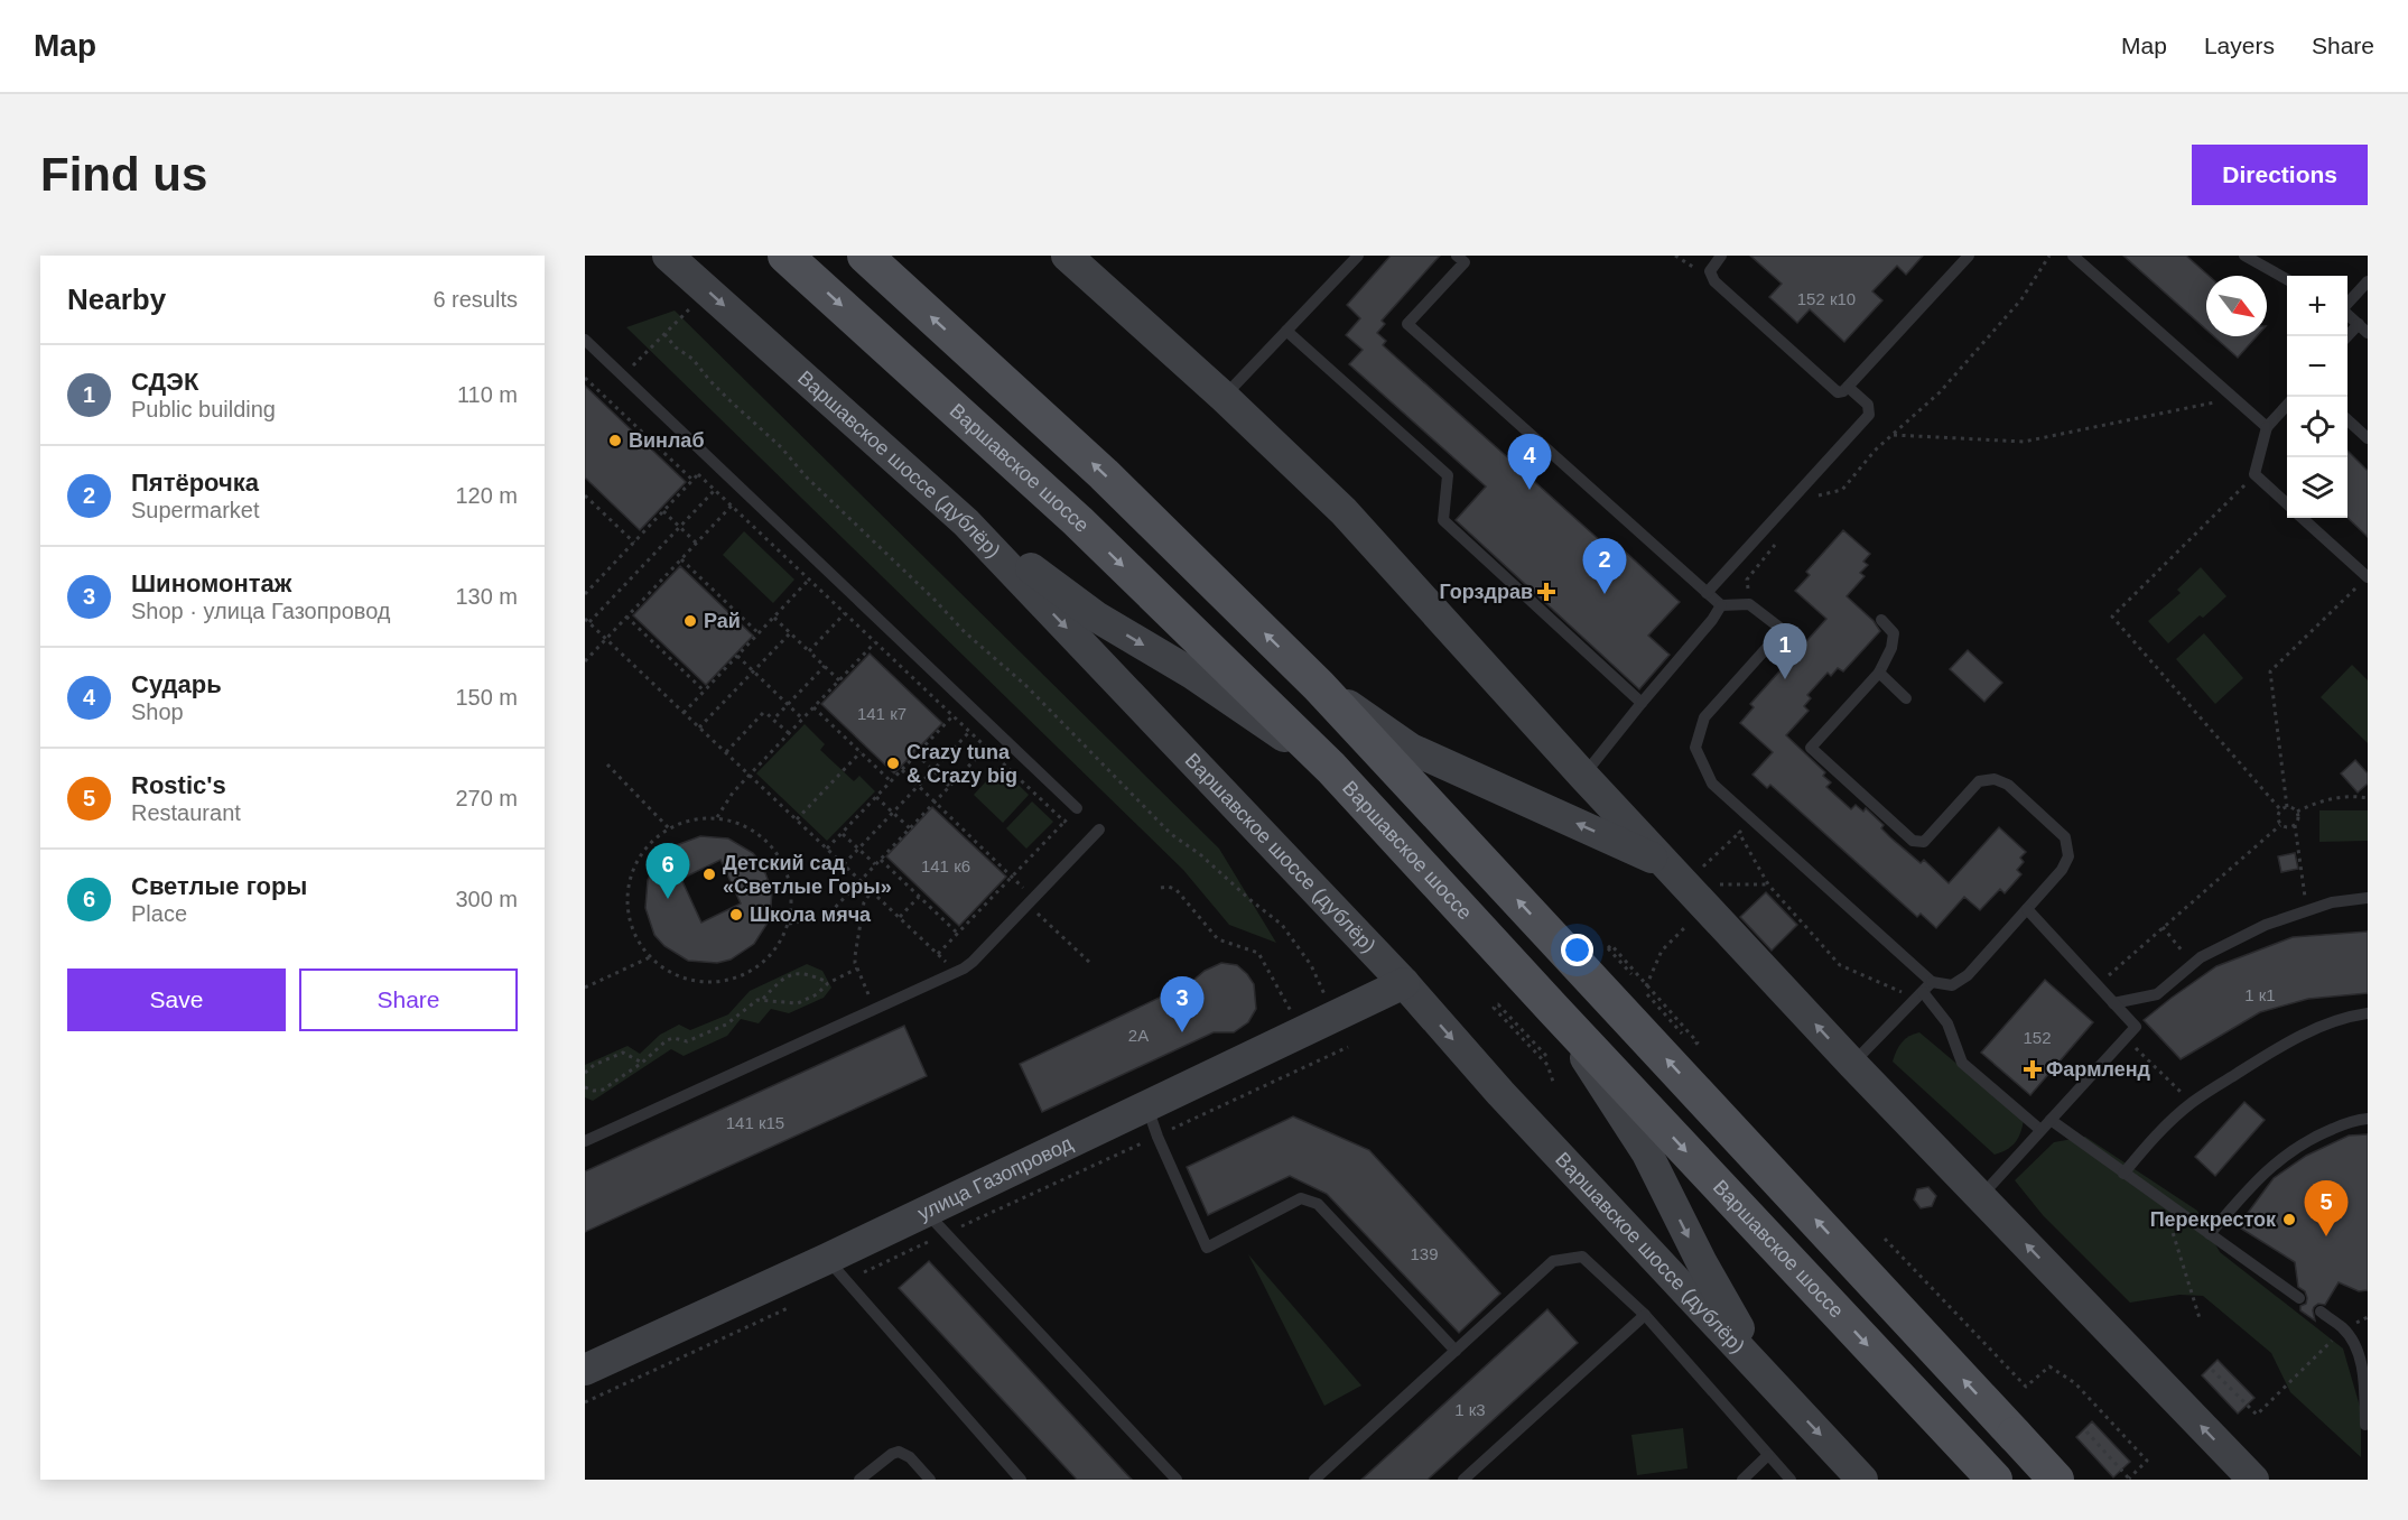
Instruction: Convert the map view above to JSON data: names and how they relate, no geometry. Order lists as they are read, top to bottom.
{
  "streets": {
    "main road": ["Варшавское шоссе (дублёр)", "Варшавское шоссе", "улица Газопровод"]
  },
  "crossings": [
    ["Варшавское шоссе (дублёр)", "улица Газопровод"]
  ],
  "places": {
    "other": [
      "Винлаб",
      "Рай",
      "Crazy tuna & Crazy big",
      "Детский сад «Светлые Горы»",
      "Школа мяча",
      "Перекресток"
    ],
    "health": ["Горздрав", "Фармленд"]
  },
  "house_numbers": [
    "152 к10",
    "141 к7",
    "141 к6",
    "1 к1",
    "2А",
    "152",
    "141 к15",
    "139",
    "1 к3"
  ],
  "north": "bottom right",
  "page": {
    "header": "Map",
    "nav": ["Map", "Layers", "Share"],
    "buttons": [
      "Directions",
      ["Save", "Share"]
    ],
    "title": "Find us",
    "heading": ["Nearby", "6 results"],
    "map_buttons": ["+", "−"],
    "list": [
      {
        "mark": "1",
        "name": "СДЭК",
        "note": "Public building",
        "value": "110 m"
      },
      {
        "mark": "2",
        "name": "Пятёрочка",
        "note": "Supermarket",
        "value": "120 m"
      },
      {
        "mark": "3",
        "name": "Шиномонтаж",
        "note": "Shop · улица Газопровод",
        "value": "130 m"
      },
      {
        "mark": "4",
        "name": "Сударь",
        "note": "Shop",
        "value": "150 m"
      },
      {
        "mark": "5",
        "name": "Rostic's",
        "note": "Restaurant",
        "value": "270 m"
      },
      {
        "mark": "6",
        "name": "Светлые горы",
        "note": "Place",
        "value": "300 m"
      }
    ],
    "pins": [
      "4",
      "2",
      "1",
      "6",
      "3",
      "5"
    ]
  }
}
